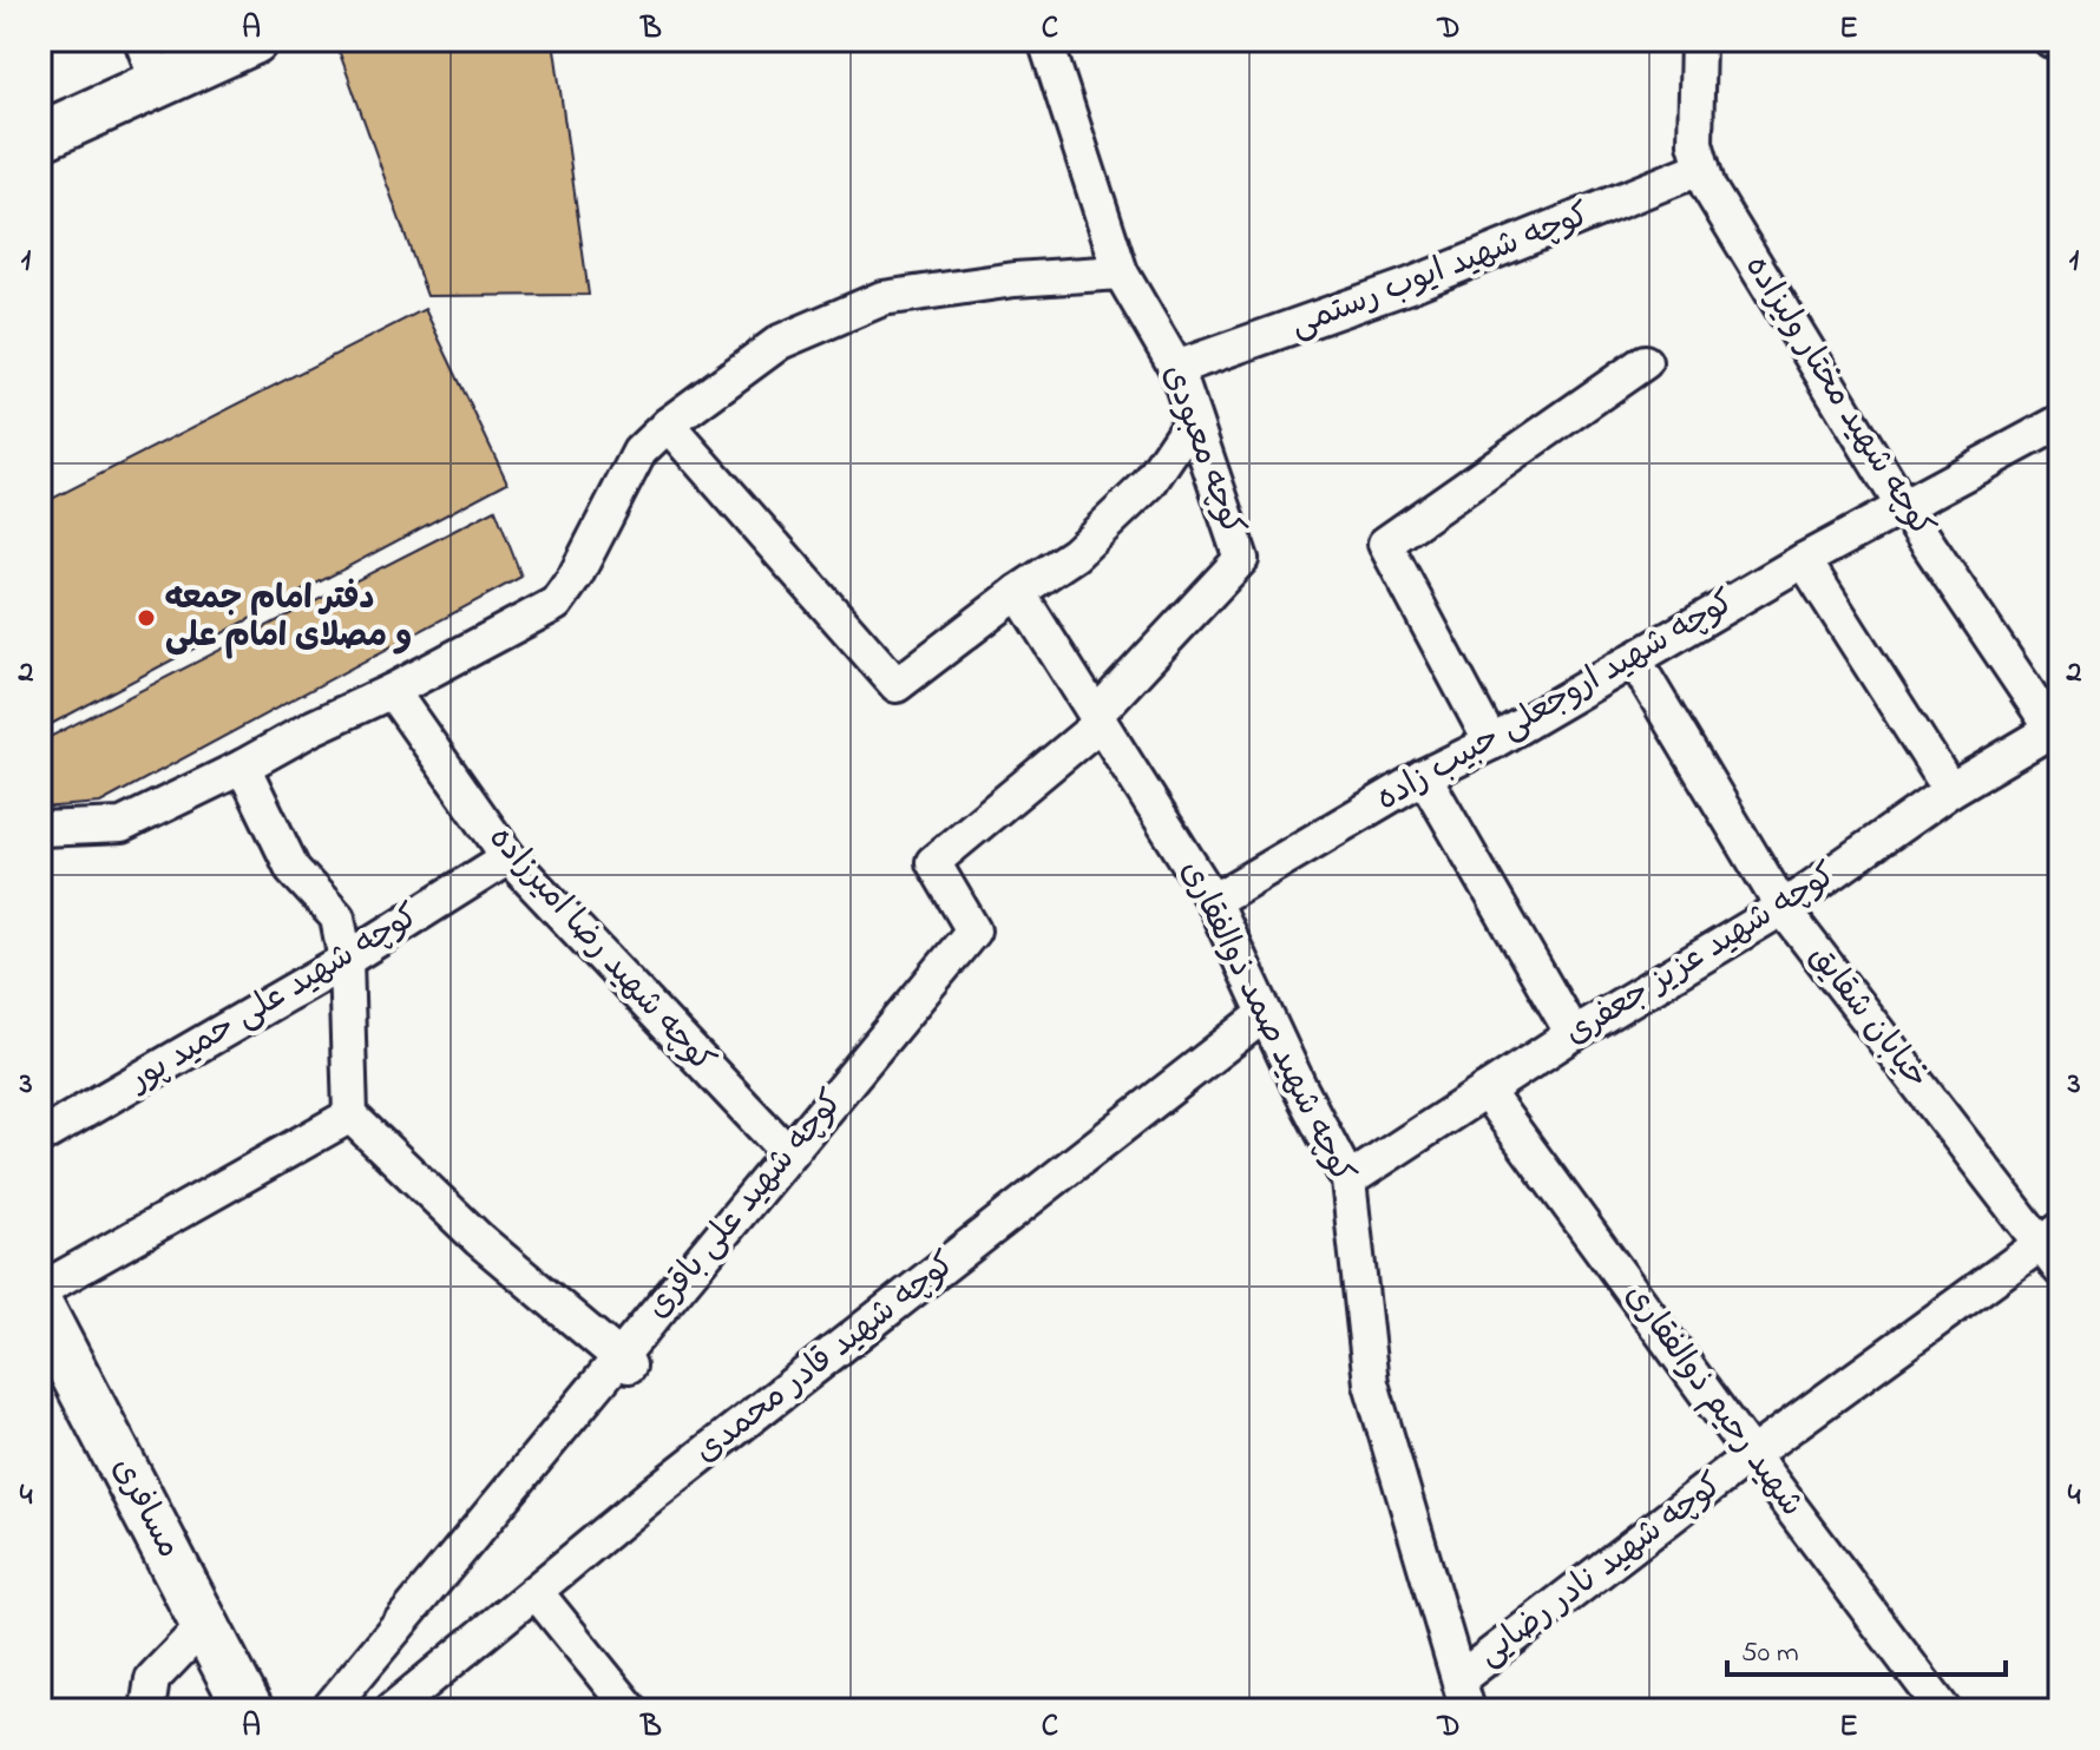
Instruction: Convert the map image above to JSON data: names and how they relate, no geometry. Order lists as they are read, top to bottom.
{
  "streets": {
    "main road": ["مسافری"],
    "street": [
      "کوچه شهید ایوب رستمی",
      "کوچه شهید مختار ولیزاده",
      "کوچه معبودی",
      "کوچه شهید اروجعلی حبیب زاده",
      "کوچه شهید رضا امیرزاده",
      "کوچه شهید عزیز جعفری",
      "کوچه شهید علی حمید پور",
      "خیابان شقایق",
      "کوچه شهید صمد ذوالفقاری",
      "کوچه شهید علی باقری",
      "کوچه شهید قادر محمدی",
      "شهید رحیم ذوالفقاری",
      "کوچه شهید نادر رضایی"
    ]
  },
  "crossings": [
    ["کوچه شهید ایوب رستمی", "کوچه شهید مختار ولیزاده"],
    ["کوچه شهید ایوب رستمی", "کوچه معبودی"],
    ["کوچه شهید مختار ولیزاده", "کوچه شهید اروجعلی حبیب زاده"],
    ["کوچه شهید مختار ولیزاده", "کوچه شهید عزیز جعفری"],
    ["کوچه معبودی", "کوچه شهید صمد ذوالفقاری"],
    ["کوچه معبودی", "کوچه شهید علی باقری"],
    ["کوچه شهید اروجعلی حبیب زاده", "خیابان شقایق"],
    ["کوچه شهید اروجعلی حبیب زاده", "کوچه شهید صمد ذوالفقاری"],
    ["کوچه شهید رضا امیرزاده", "کوچه شهید علی حمید پور"],
    ["کوچه شهید رضا امیرزاده", "کوچه شهید علی باقری"],
    ["کوچه شهید عزیز جعفری", "خیابان شقایق"],
    ["کوچه شهید عزیز جعفری", "کوچه شهید صمد ذوالفقاری"],
    ["کوچه شهید عزیز جعفری", "شهید رحیم ذوالفقاری"],
    ["خیابان شقایق", "کوچه شهید نادر رضایی"],
    ["کوچه شهید صمد ذوالفقاری", "کوچه شهید علی باقری"],
    ["کوچه شهید صمد ذوالفقاری", "کوچه شهید قادر محمدی"],
    ["کوچه شهید صمد ذوالفقاری", "کوچه شهید نادر رضایی"],
    ["شهید رحیم ذوالفقاری", "کوچه شهید نادر رضایی"]
  ],
  "places": ["دفتر امام جمعه و مصلای امام علی"],
  "scale_bar": "50 m",
  "grid": {
    "columns": [
      "A",
      "B",
      "C",
      "D",
      "E"
    ],
    "rows": [
      "1",
      "2",
      "3",
      "4"
    ]
  }
}
